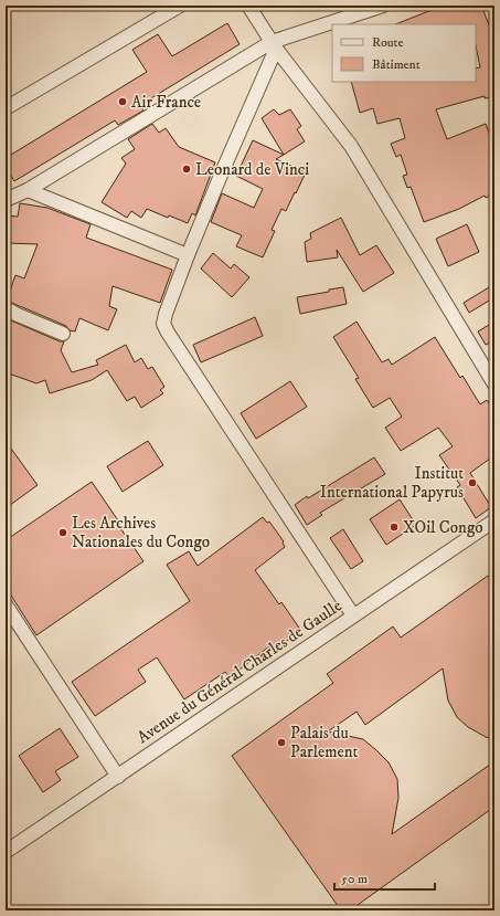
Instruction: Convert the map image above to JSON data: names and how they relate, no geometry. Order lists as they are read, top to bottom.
{
  "streets": {
    "street": ["Avenue du Général Charles de Gaulle"]
  },
  "places": [
    "Air France",
    "Leonard de Vinci",
    "Institut International Papyrus",
    "XOil Congo",
    "Les Archives Nationales du Congo",
    "Palais du Parlement"
  ],
  "legend": ["Route", "Bâtiment"],
  "scale_bar": "50 m"
}
